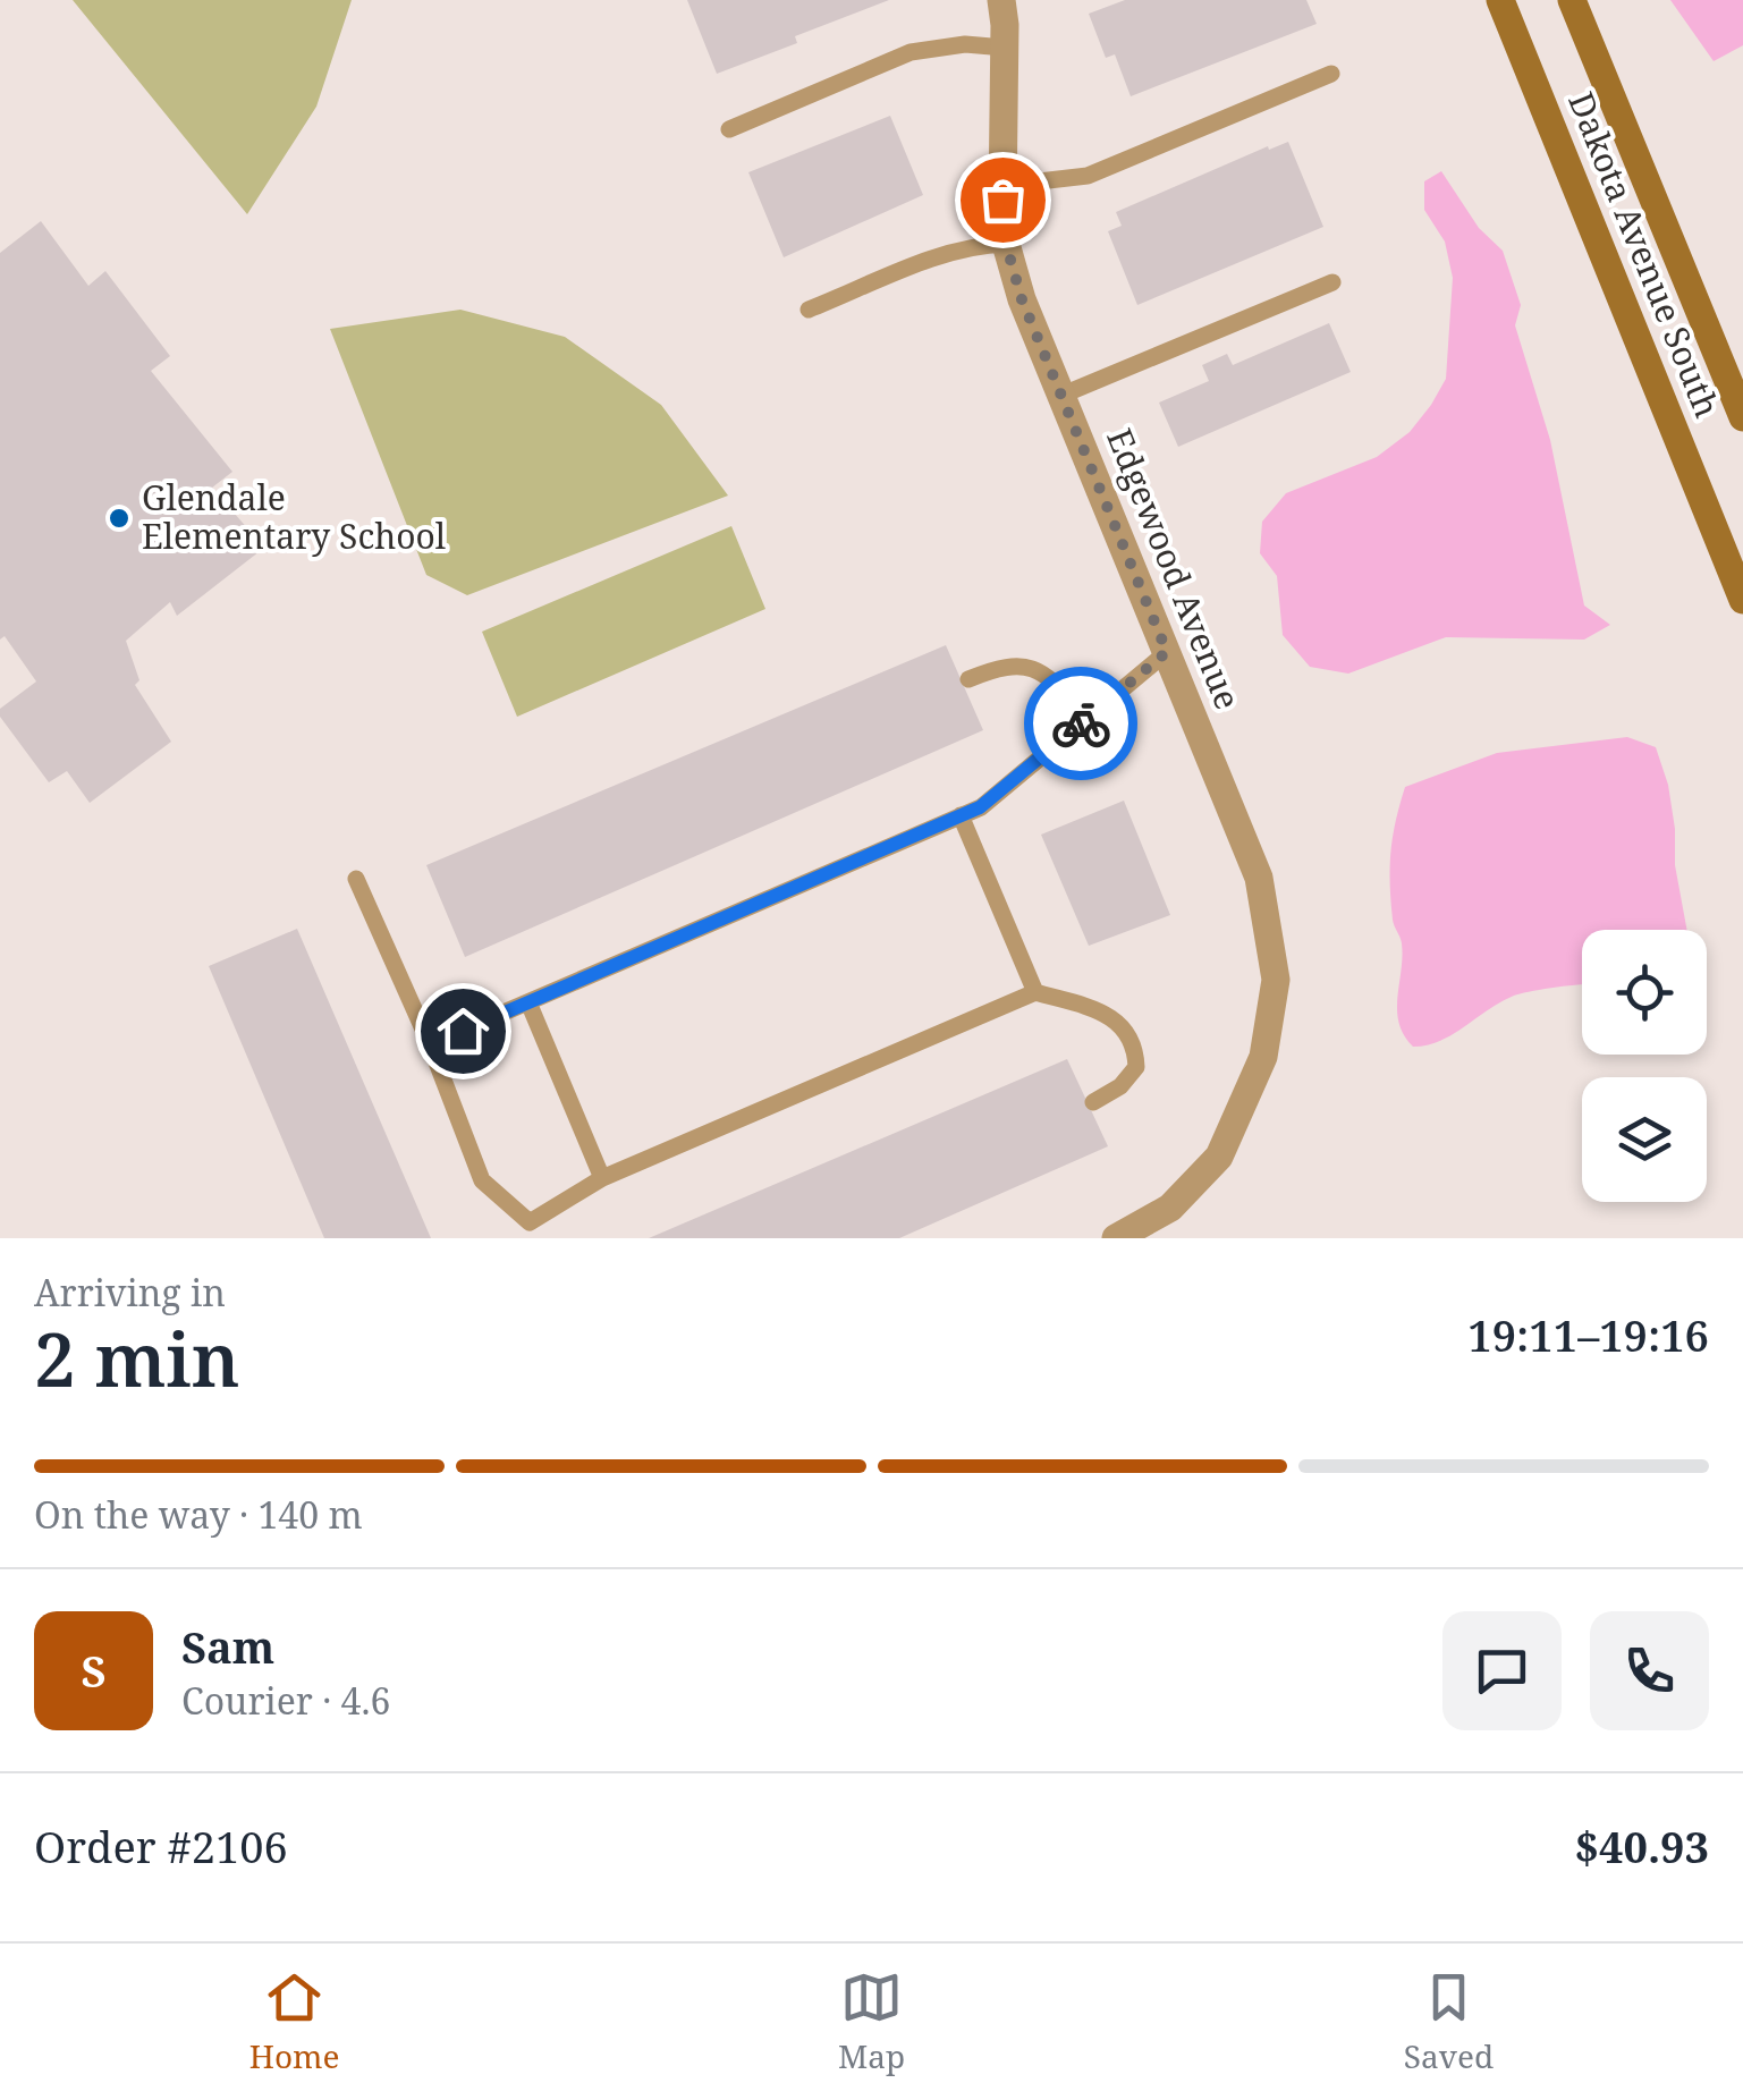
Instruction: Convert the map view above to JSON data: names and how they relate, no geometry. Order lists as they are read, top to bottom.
{
  "streets": {
    "main road": ["Dakota Avenue South"],
    "street": ["Edgewood Avenue"]
  },
  "places": ["Glendale Elementary School"],
  "page": {
    "heading": ["2 min", "Arriving in", "19:11–19:16"],
    "panel": [
      "Sam",
      "Courier · 4.6",
      "Order #2106",
      "$40.93"
    ],
    "bar": "On the way · 140 m",
    "round": "S",
    "tabs": ["Home", "Map", "Saved"]
  }
}
